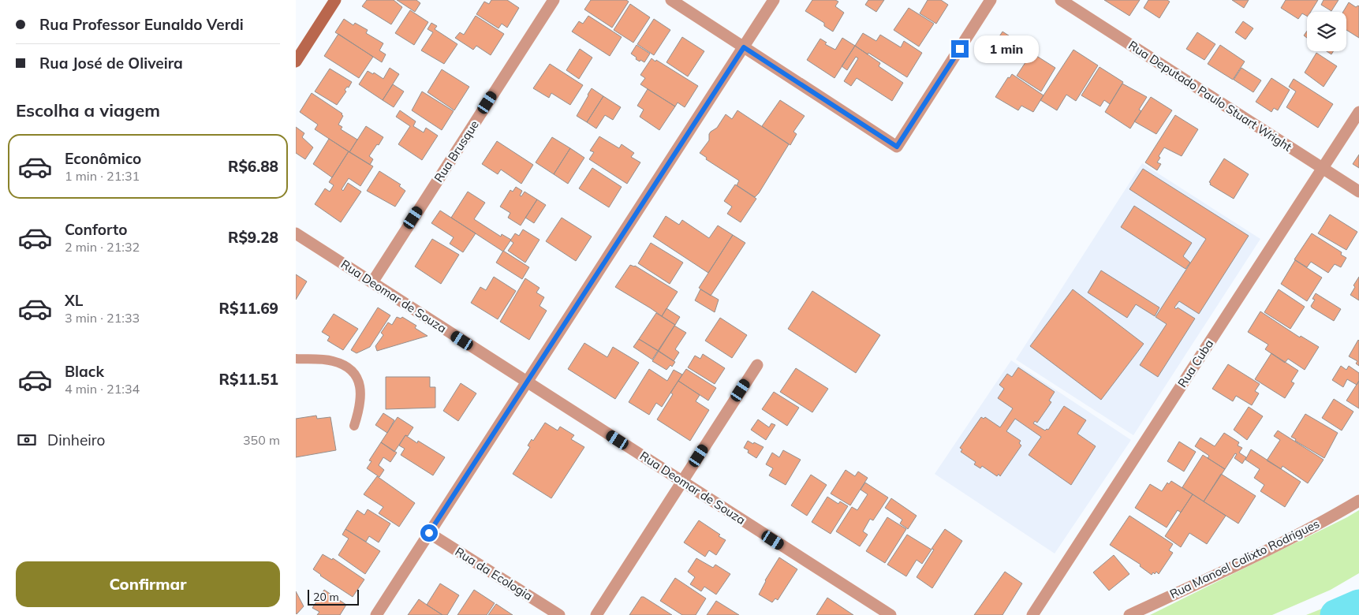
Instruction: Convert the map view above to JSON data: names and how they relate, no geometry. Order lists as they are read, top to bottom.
{
  "streets": {
    "street": [
      "Rua Deputado Paulo Stuart Wright",
      "Rua Brusque",
      "Rua Deomar de Souza",
      "Rua Cuba",
      "Rua Manoel Calixto Rodrigues",
      "Rua da Ecologia"
    ]
  },
  "crossings": [
    ["Rua Deputado Paulo Stuart Wright", "Rua Cuba"],
    ["Rua Brusque", "Rua Deomar de Souza"]
  ],
  "scale_bar": "20 m",
  "page": {
    "banner": ["Rua Professor Eunaldo Verdi", "Rua José de Oliveira"],
    "bubble": "1 min",
    "heading": "Escolha a viagem",
    "list": [
      {
        "name": "Econômico",
        "note": "1 min · 21:31",
        "value": "R$6.88"
      },
      {
        "name": "Conforto",
        "note": "2 min · 21:32",
        "value": "R$9.28"
      },
      {
        "name": "XL",
        "note": "3 min · 21:33",
        "value": "R$11.69"
      },
      {
        "name": "Black",
        "note": "4 min · 21:34",
        "value": "R$11.51"
      }
    ],
    "pay": ["Dinheiro", "350 m"],
    "buttons": "Confirmar",
    "scale": "20 m"
  }
}
